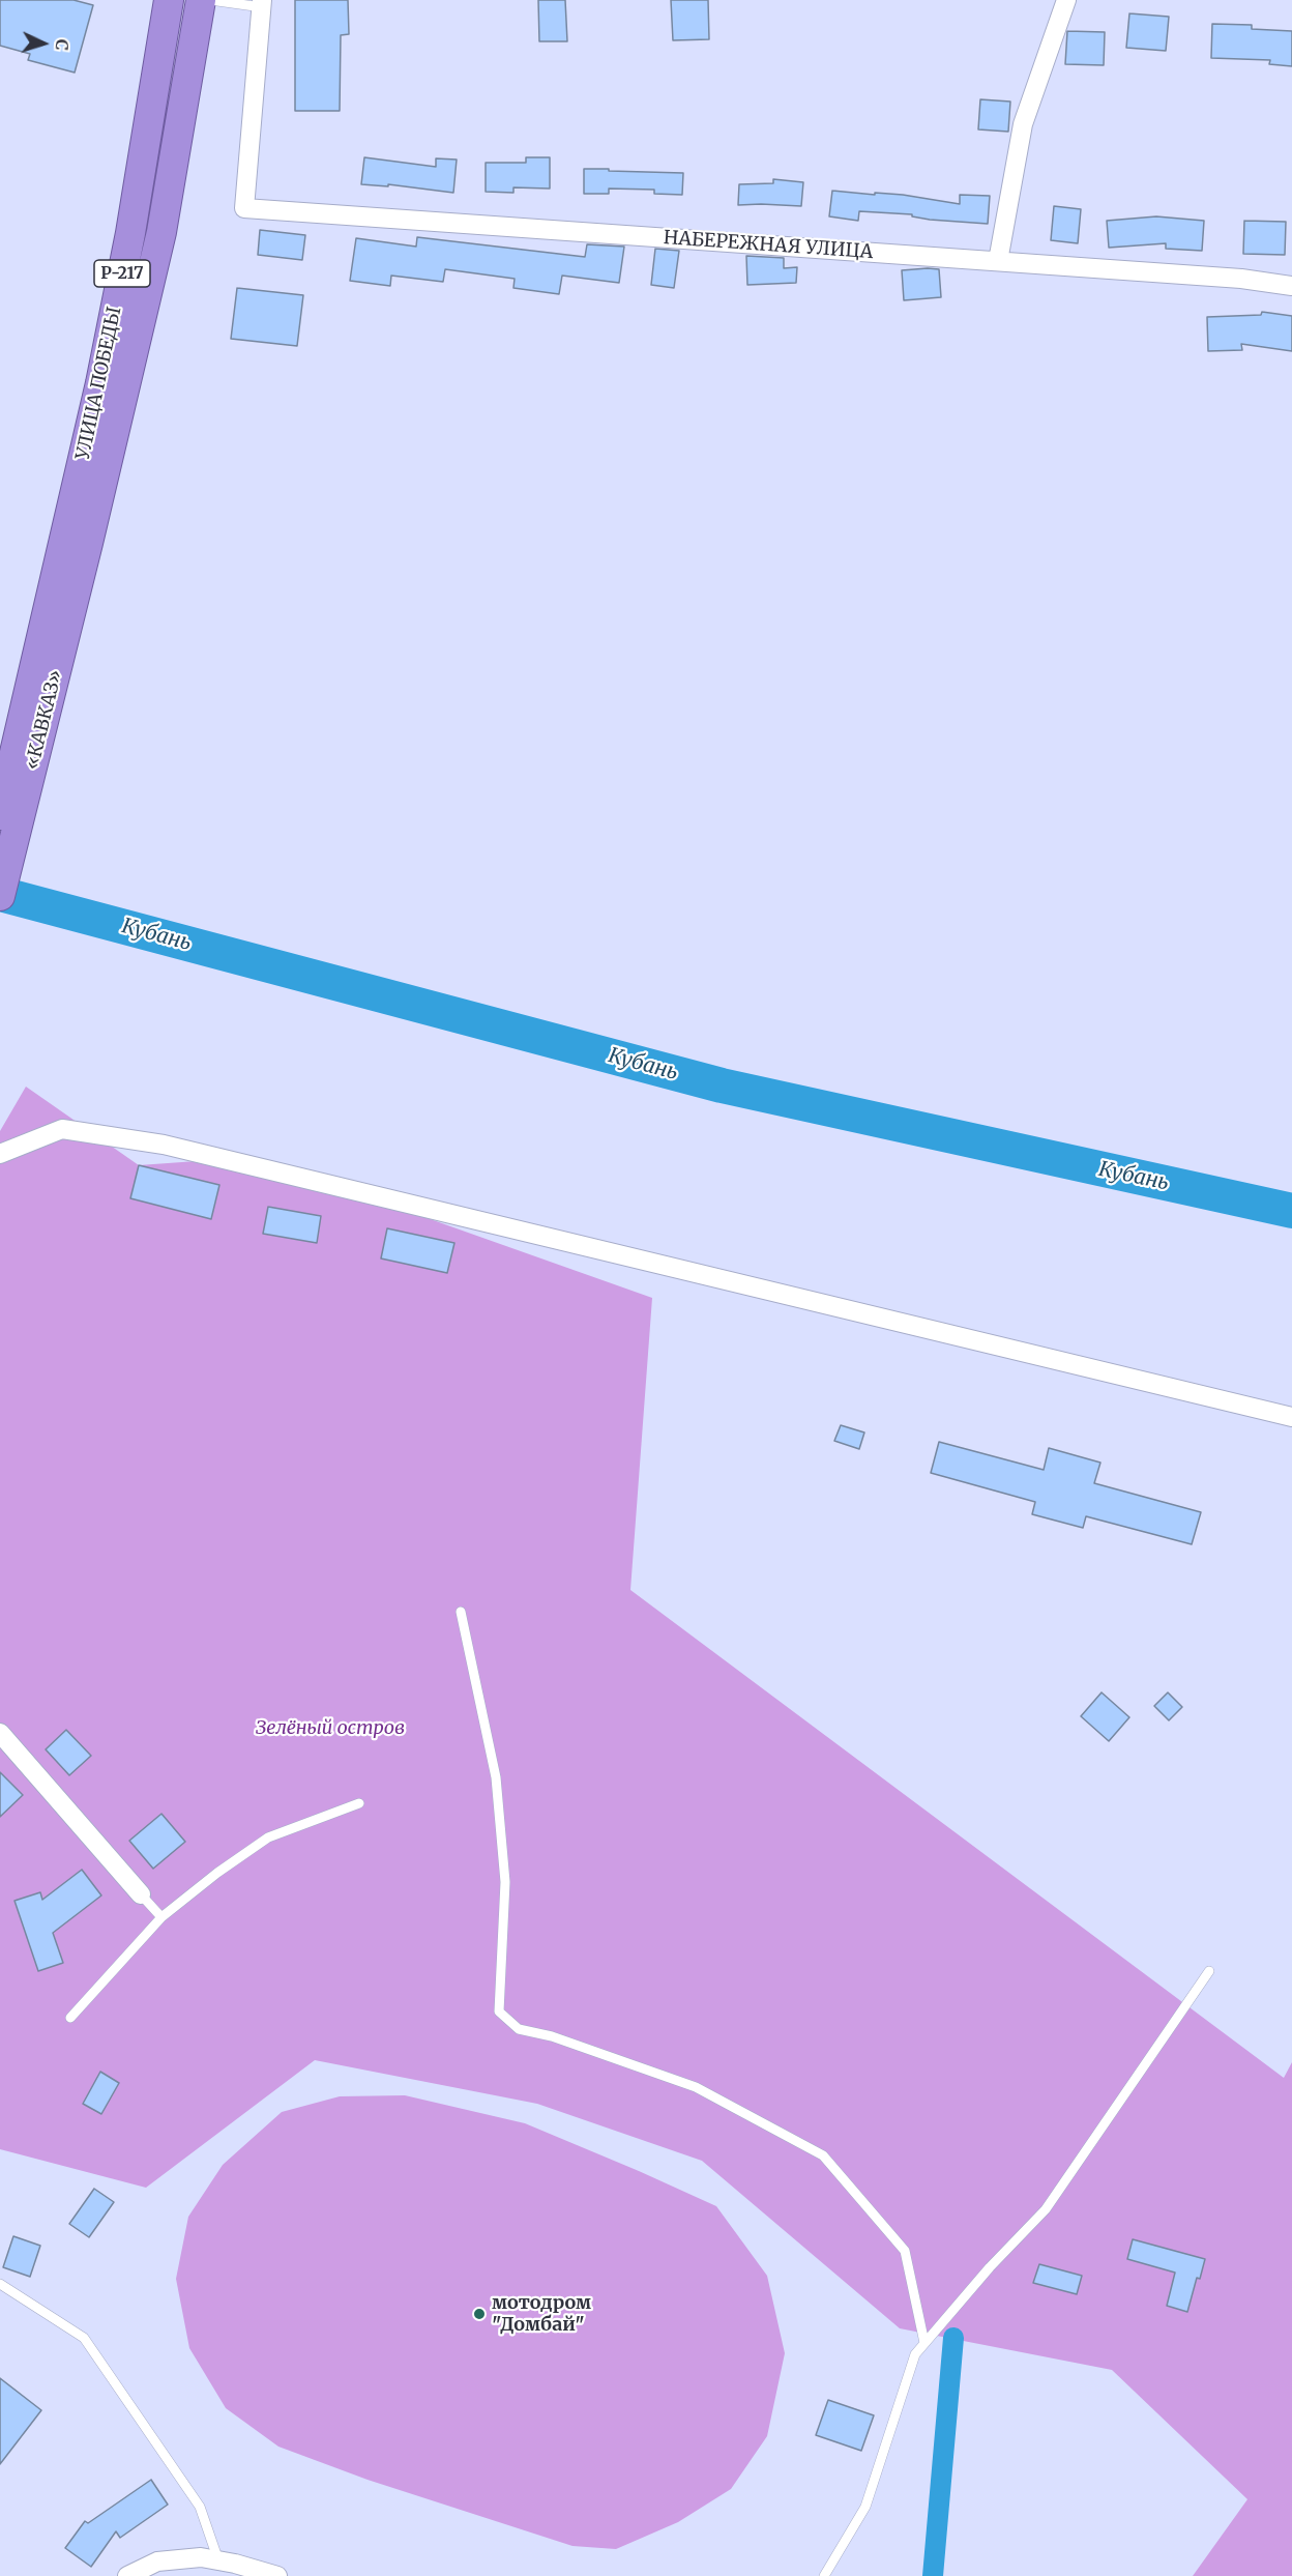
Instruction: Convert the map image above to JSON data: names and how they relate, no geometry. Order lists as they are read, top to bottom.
{
  "streets": {
    "highway": ["Р-217", "УЛИЦА ПОБЕДЫ", "«КАВКАЗ»"],
    "street": ["НАБЕРЕЖНАЯ УЛИЦА"]
  },
  "crossings": [
    ["УЛИЦА ПОБЕДЫ", "«КАВКАЗ»"]
  ],
  "water": ["Кубань"],
  "parks": ["Зелёный остров"],
  "places": ["мотодром \"Домбай\""],
  "north": "right"
}
